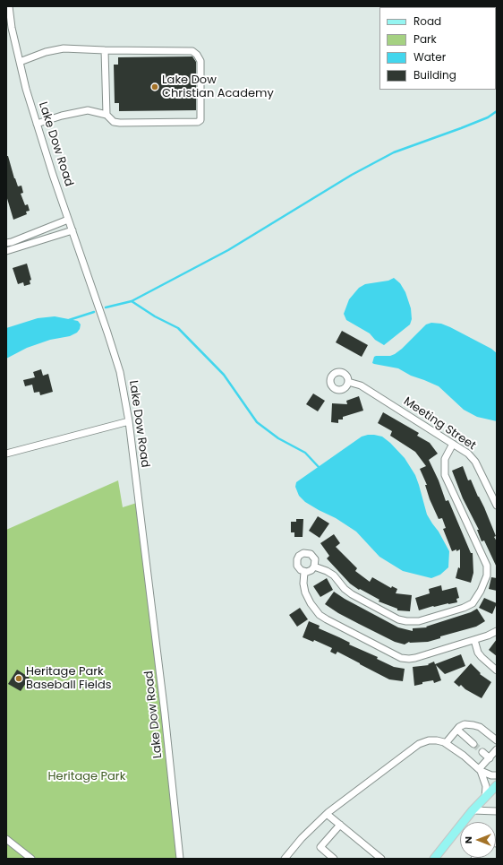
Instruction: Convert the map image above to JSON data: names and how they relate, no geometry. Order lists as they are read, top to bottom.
{
  "streets": {
    "street": ["Lake Dow Road", "Meeting Street"]
  },
  "parks": ["Heritage Park"],
  "places": ["Lake Dow Christian Academy", "Heritage Park Baseball Fields"],
  "legend": [
    "Road",
    "Park",
    "Water",
    "Building"
  ],
  "north": "left"
}
